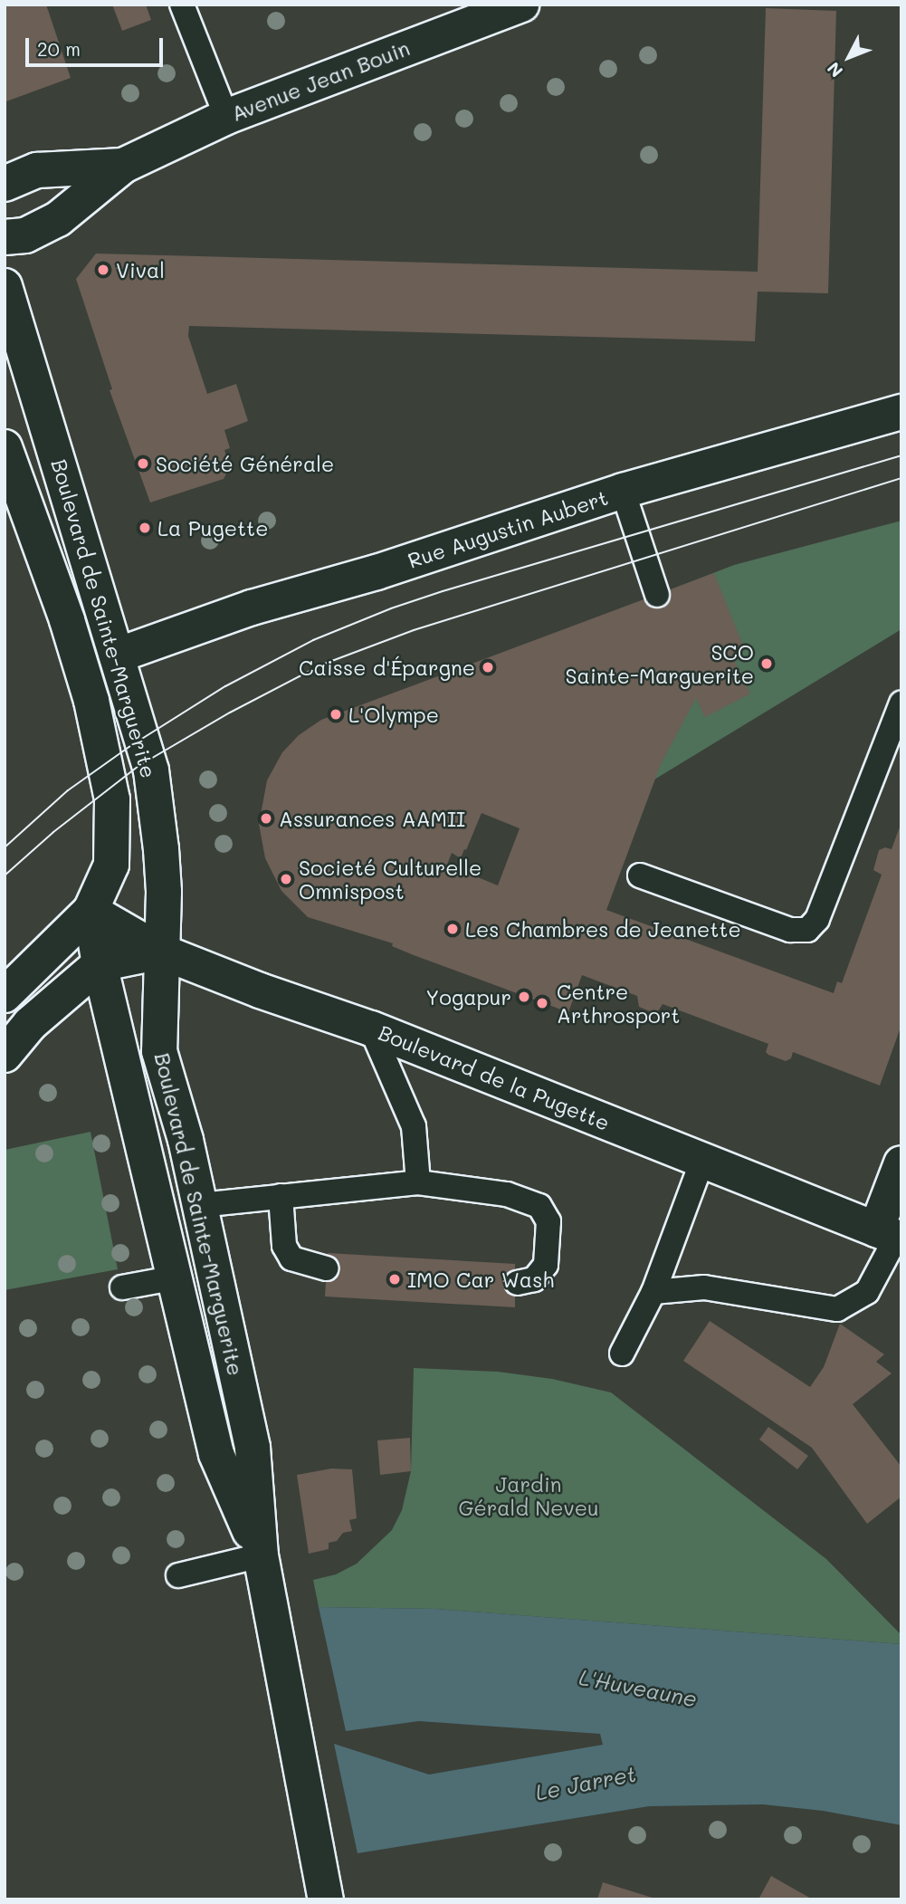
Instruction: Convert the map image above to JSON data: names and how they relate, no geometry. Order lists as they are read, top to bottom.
{
  "streets": {
    "main road": [
      "Avenue Jean Bouin",
      "Rue Augustin Aubert",
      "Boulevard de Sainte-Marguerite",
      "Boulevard de la Pugette"
    ]
  },
  "crossings": [
    ["Rue Augustin Aubert", "Boulevard de Sainte-Marguerite"],
    ["Boulevard de Sainte-Marguerite", "Boulevard de la Pugette"]
  ],
  "water": ["L'Huveaune", "Le Jarret"],
  "parks": ["Jardin Gérald Neveu"],
  "places": [
    "Vival",
    "Société Générale",
    "La Pugette",
    "SCO Sainte-Marguerite",
    "Caisse d'Épargne",
    "L'Olympe",
    "Assurances AAMII",
    "Societé Culturelle Omnispost",
    "Les Chambres de Jeanette",
    "Yogapur",
    "Centre Arthrosport",
    "IMO Car Wash"
  ],
  "scale_bar": "20 m",
  "north": "bottom left"
}
